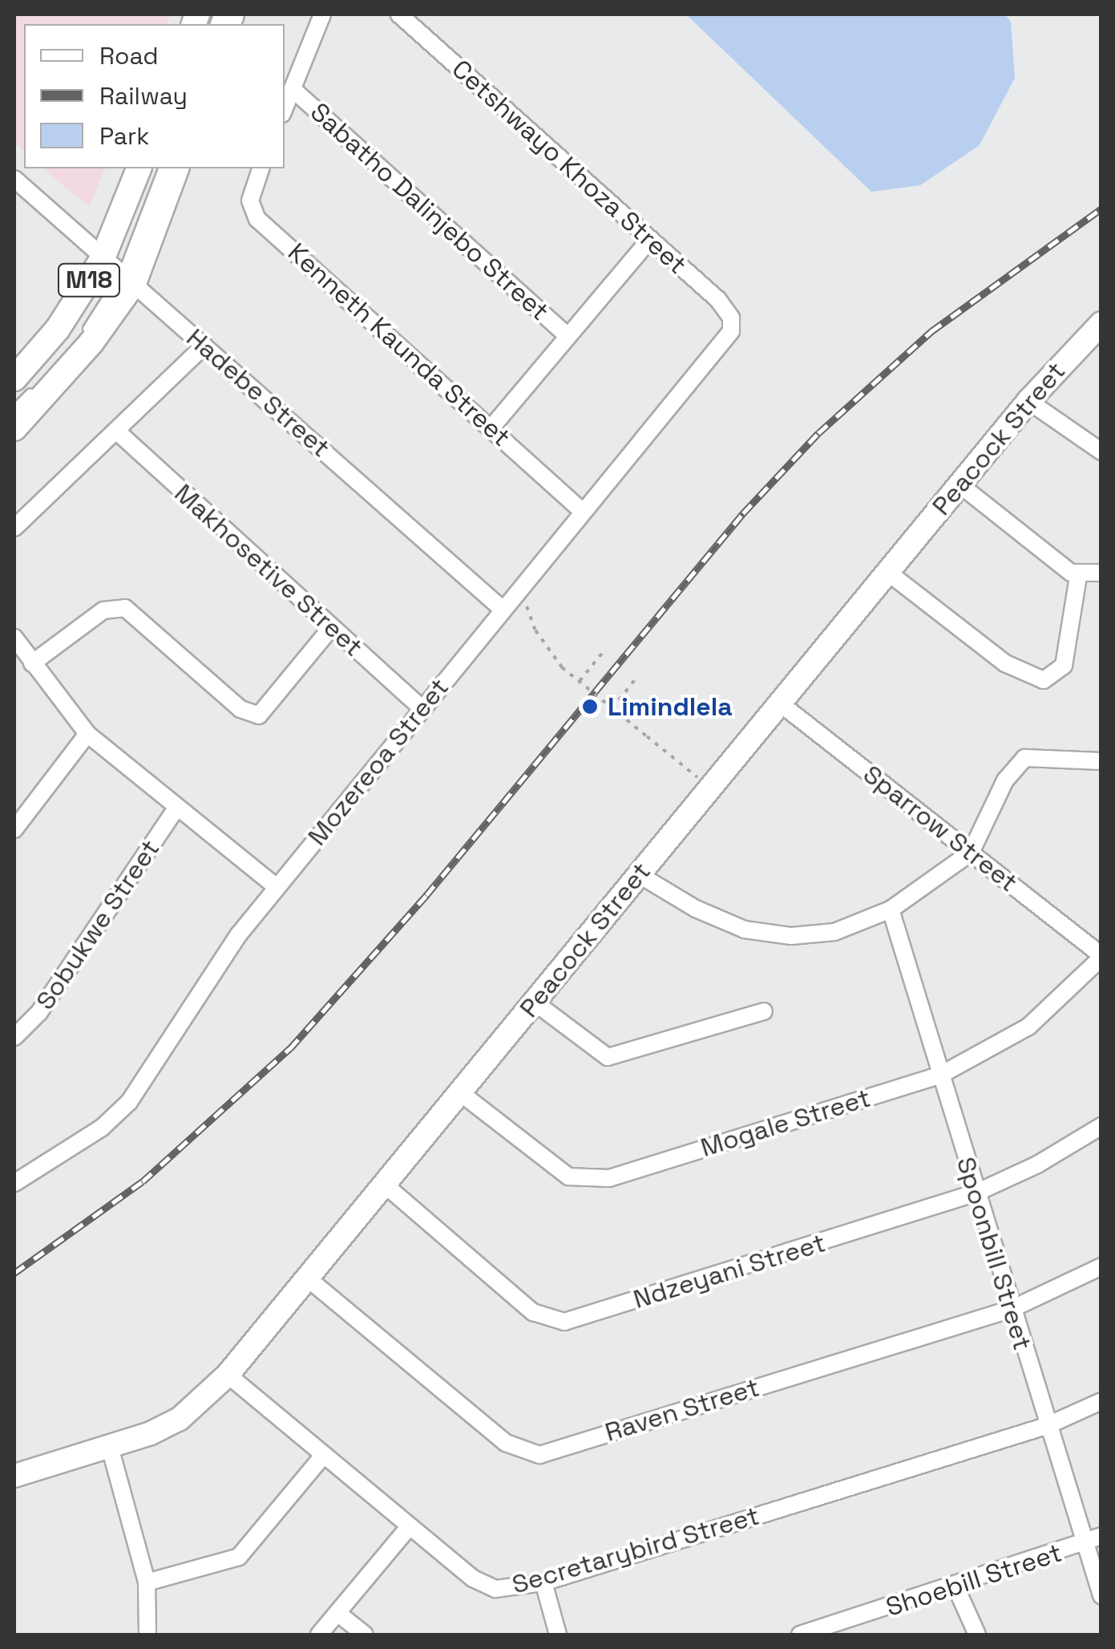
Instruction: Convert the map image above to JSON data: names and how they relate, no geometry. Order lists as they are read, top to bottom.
{
  "streets": {
    "main road": ["M18"],
    "street": [
      "Cetshwayo Khoza Street",
      "Sabatho Dalinjebo Street",
      "Kenneth Kaunda Street",
      "Hadebe Street",
      "Peacock Street",
      "Makhosetive Street",
      "Mozereoa Street",
      "Sparrow Street",
      "Sobukwe Street",
      "Mogale Street",
      "Spoonbill Street",
      "Ndzeyani Street",
      "Raven Street",
      "Secretarybird Street",
      "Shoebill Street"
    ]
  },
  "crossings": [
    ["Cetshwayo Khoza Street", "Mozereoa Street"],
    ["M18", "Hadebe Street"],
    ["Kenneth Kaunda Street", "Mozereoa Street"],
    ["Hadebe Street", "Mozereoa Street"],
    ["Peacock Street", "Sparrow Street"],
    ["Peacock Street", "Mogale Street"],
    ["Peacock Street", "Ndzeyani Street"],
    ["Peacock Street", "Raven Street"],
    ["Peacock Street", "Secretarybird Street"],
    ["Makhosetive Street", "Mozereoa Street"],
    ["Sparrow Street", "Mogale Street"],
    ["Mogale Street", "Spoonbill Street"],
    ["Spoonbill Street", "Ndzeyani Street"],
    ["Spoonbill Street", "Raven Street"],
    ["Spoonbill Street", "Secretarybird Street"],
    ["Spoonbill Street", "Shoebill Street"]
  ],
  "places": ["Limindlela"],
  "legend": ["Road", "Railway", "Park"]
}
